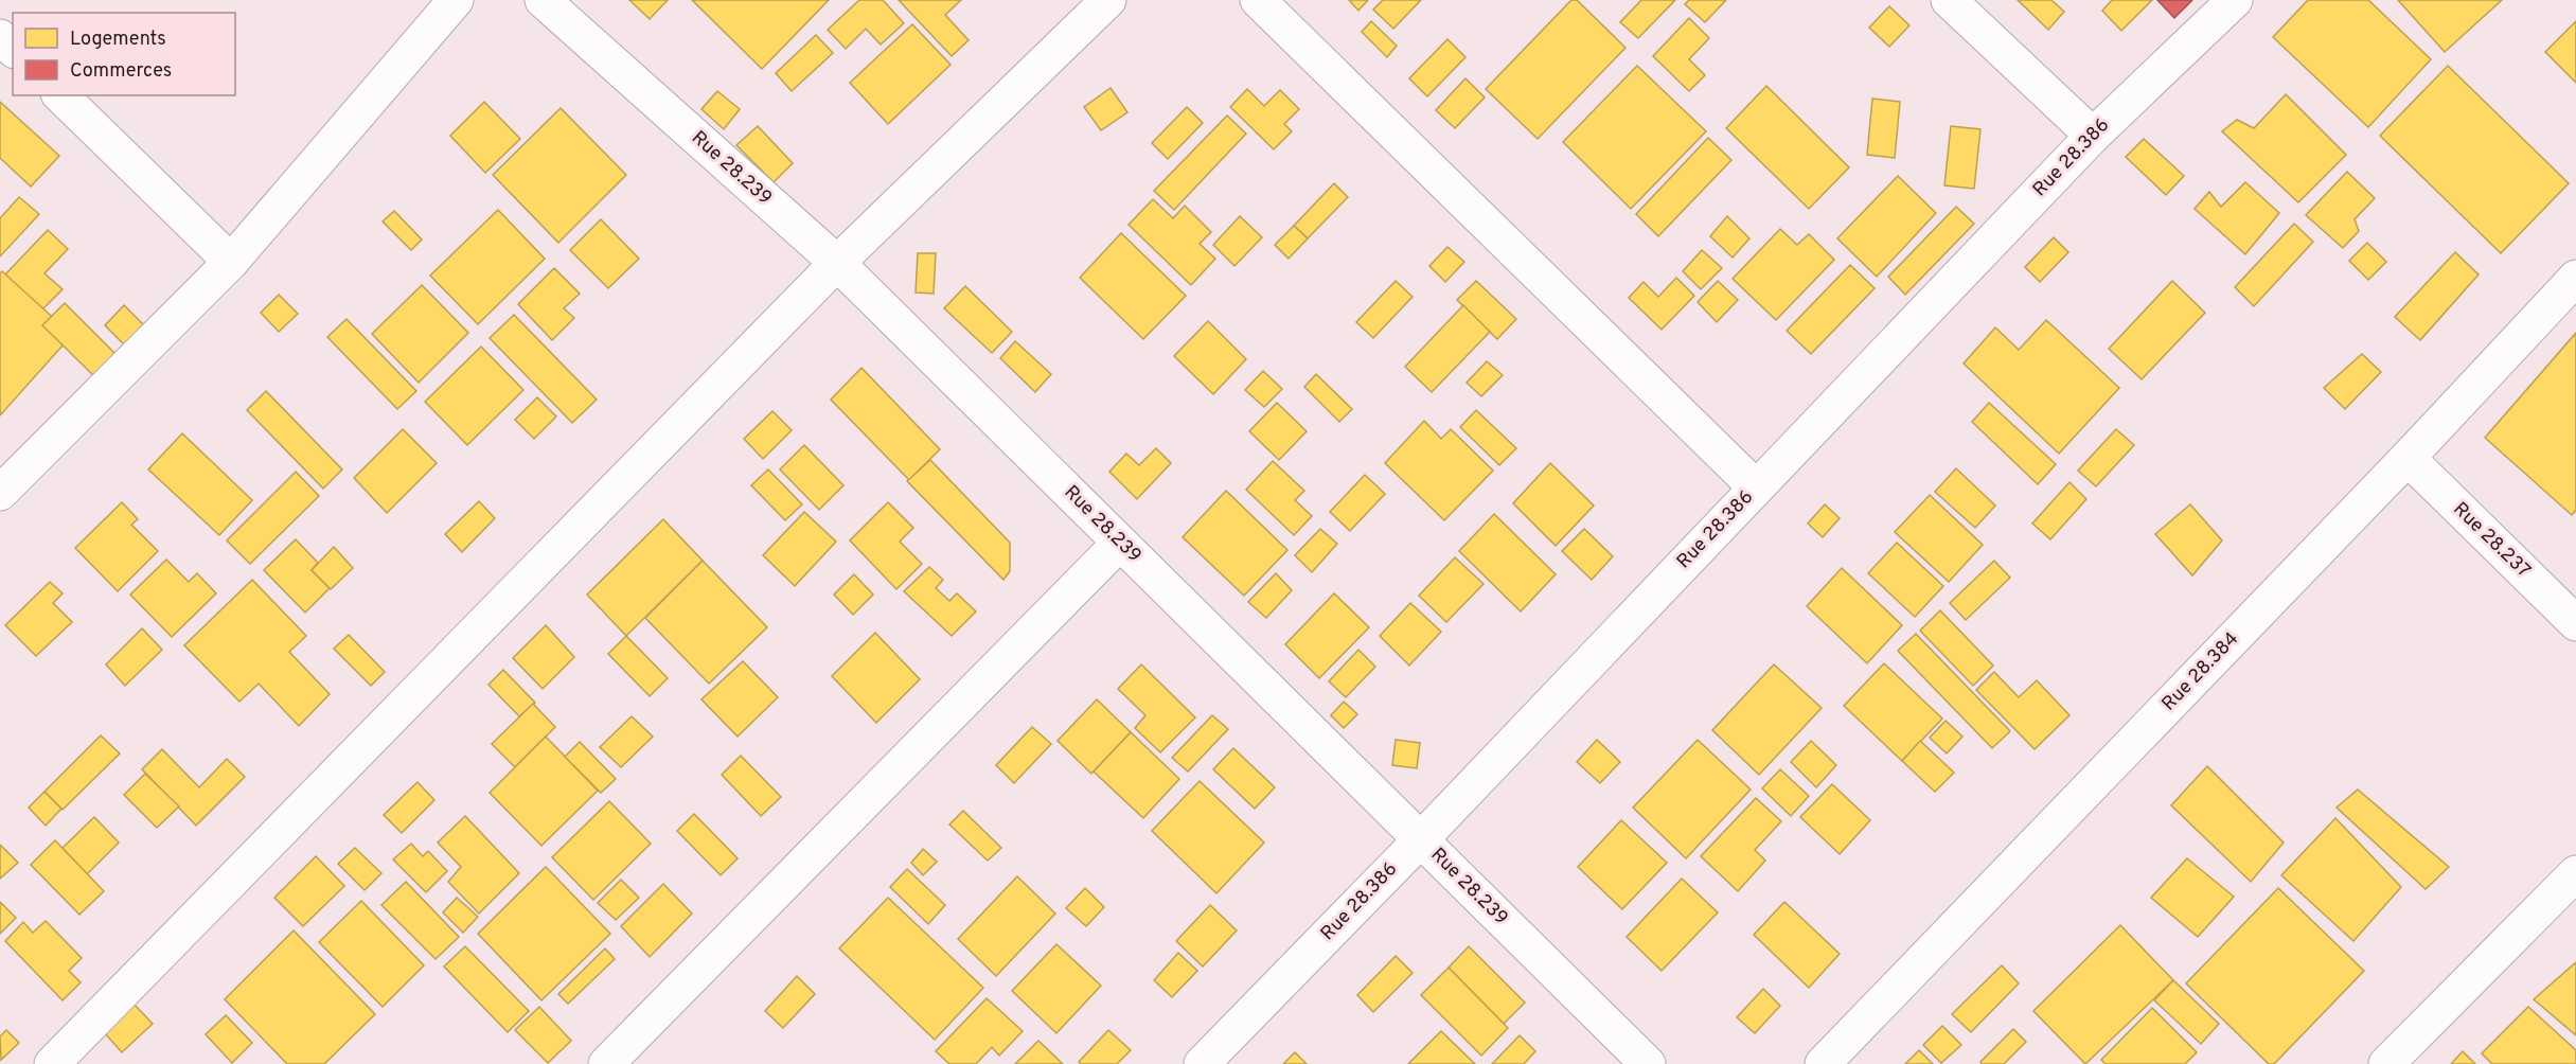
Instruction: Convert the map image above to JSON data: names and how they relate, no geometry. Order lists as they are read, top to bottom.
{
  "streets": {
    "street": [
      "Rue 28.386",
      "Rue 28.239",
      "Rue 28.237",
      "Rue 28.384"
    ]
  },
  "crossings": [
    ["Rue 28.386", "Rue 28.239"],
    ["Rue 28.237", "Rue 28.384"]
  ],
  "legend": ["Logements", "Commerces"]
}
